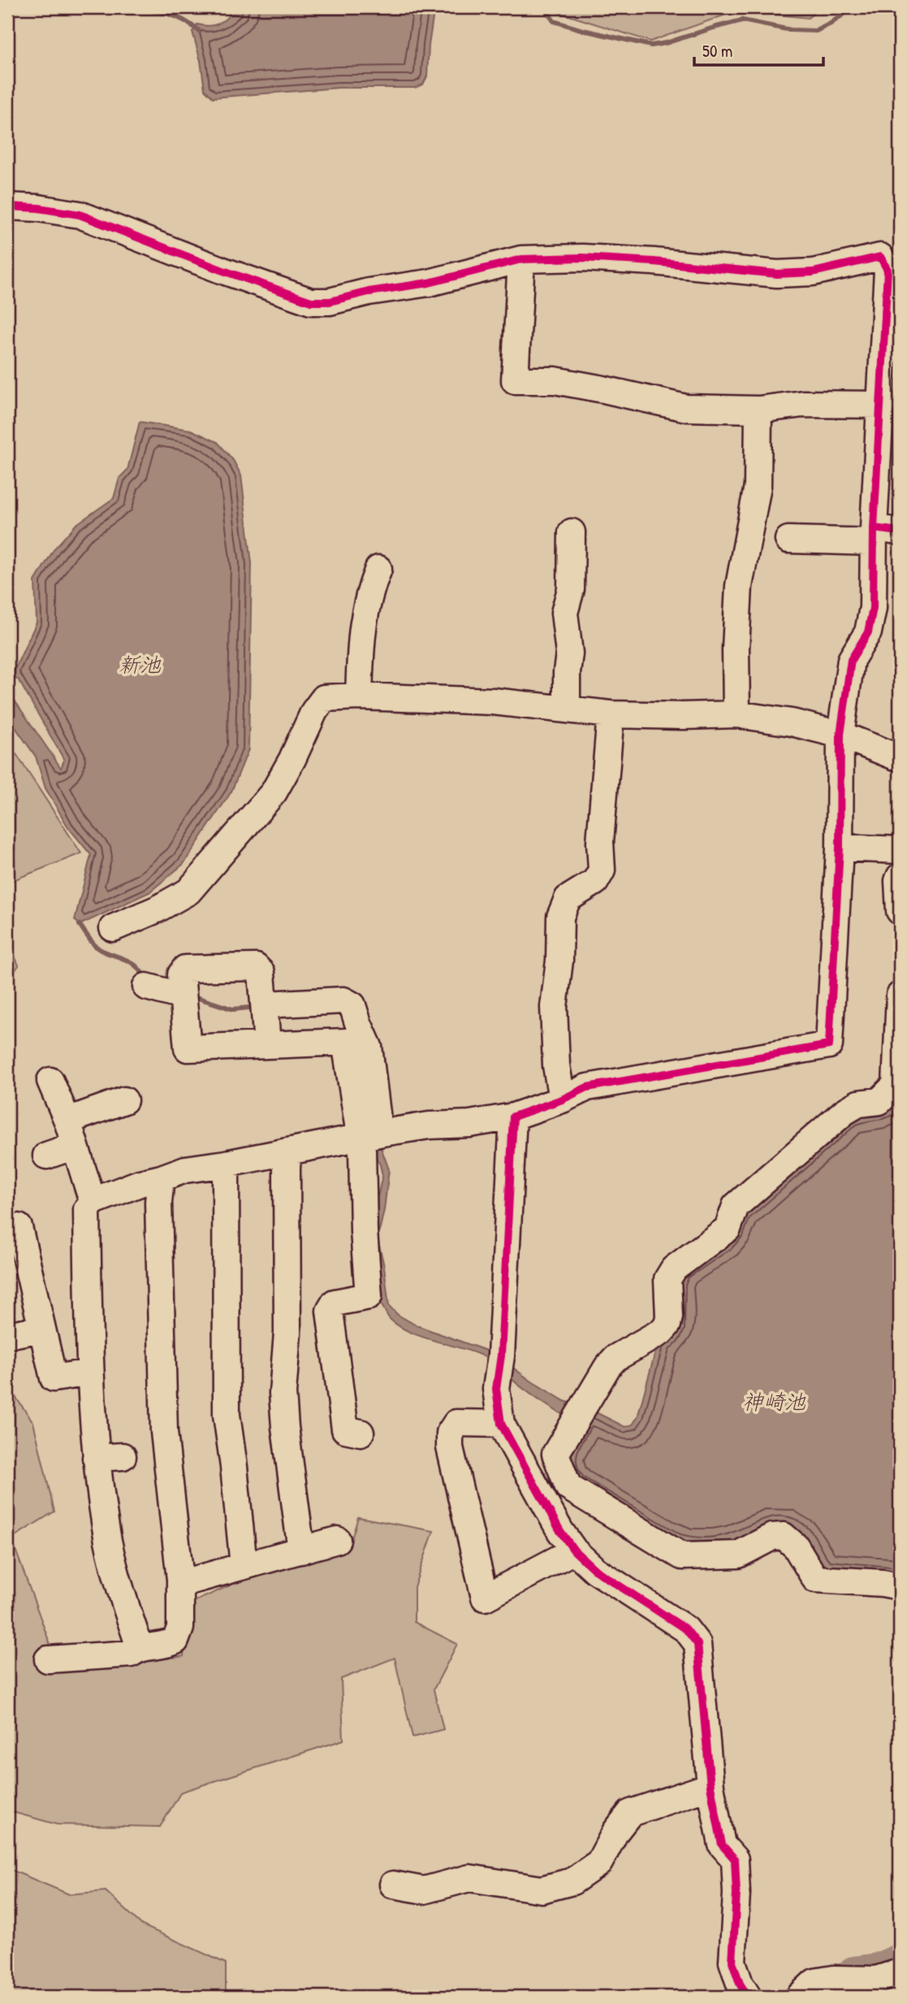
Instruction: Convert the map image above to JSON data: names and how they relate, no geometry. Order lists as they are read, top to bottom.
{
  "water": ["新池", "神崎池"],
  "scale_bar": "50 m"
}
